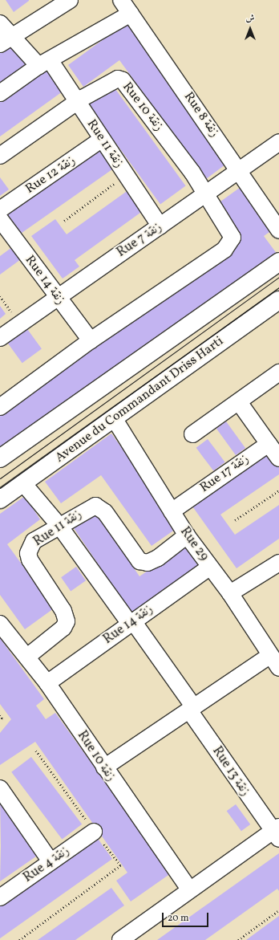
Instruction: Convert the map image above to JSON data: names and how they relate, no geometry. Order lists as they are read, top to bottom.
{
  "streets": {
    "main road": ["Avenue du Commandant Driss Harti"],
    "street": [
      "Rue 10 زنقة",
      "Rue 8 زنقة",
      "Rue 11 زنقة",
      "Rue 12 زنقة",
      "Rue 7 زنقة",
      "Rue 14 زنقة",
      "Rue 17 زنقة",
      "Rue 29",
      "Rue 13 زنقة",
      "Rue 4 زنقة"
    ]
  },
  "crossings": [
    ["Rue 10 زنقة", "Rue 11 زنقة"],
    ["Rue 10 زنقة", "Rue 7 زنقة"],
    ["Rue 10 زنقة", "Rue 14 زنقة"],
    ["Rue 8 زنقة", "Rue 7 زنقة"],
    ["Rue 11 زنقة", "Rue 12 زنقة"],
    ["Rue 11 زنقة", "Rue 7 زنقة"],
    ["Rue 11 زنقة", "Rue 29"],
    ["Rue 11 زنقة", "Rue 13 زنقة"],
    ["Rue 7 زنقة", "Rue 14 زنقة"],
    ["Rue 14 زنقة", "Rue 29"],
    ["Rue 14 زنقة", "Rue 13 زنقة"],
    ["Avenue du Commandant Driss Harti", "Rue 29"],
    ["Avenue du Commandant Driss Harti", "Rue 13 زنقة"],
    ["Rue 17 زنقة", "Rue 29"]
  ],
  "scale_bar": "20 m",
  "north": "top"
}
